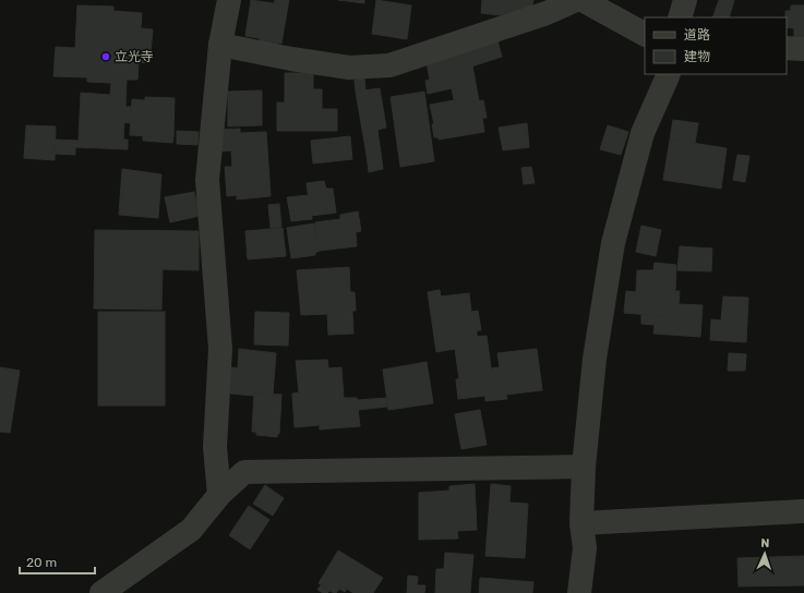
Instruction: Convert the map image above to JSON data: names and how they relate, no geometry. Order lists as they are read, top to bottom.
{
  "places": ["立光寺"],
  "legend": ["道路", "建物"],
  "scale_bar": "20 m",
  "north": "top"
}
